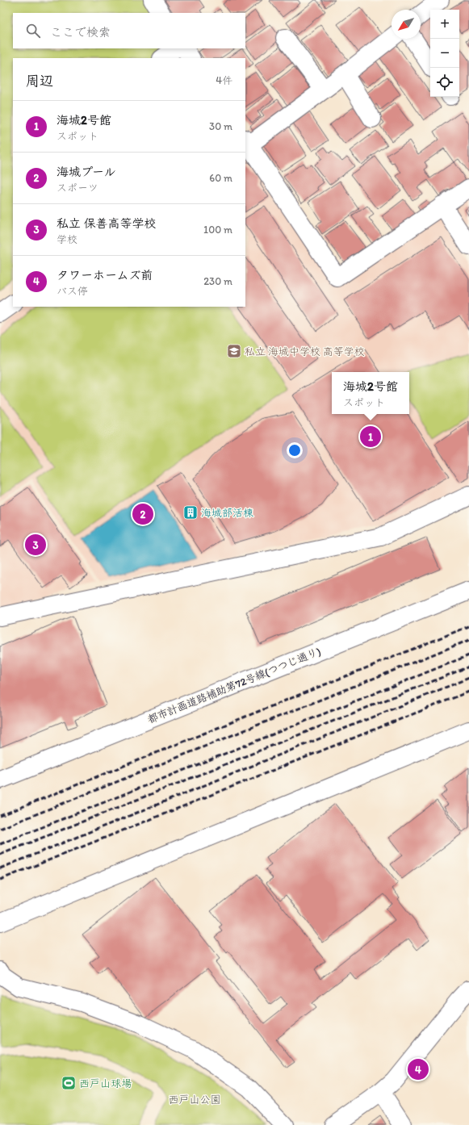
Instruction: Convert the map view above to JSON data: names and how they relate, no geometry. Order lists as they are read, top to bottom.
{
  "streets": {
    "street": ["都市計画道路補助第72号線(つつじ通り)"]
  },
  "parks": ["西戸山公園"],
  "places": {
    "school or university": ["私立 海城中学校 高等学校"],
    "building": ["海城部活棟"],
    "sports": ["西戸山球場"]
  },
  "north": "bottom left",
  "page": {
    "map_buttons": ["+", "−"],
    "search": "ここで検索",
    "heading": ["周辺", "4件"],
    "list": [
      {
        "mark": "1",
        "name": "海城2号館",
        "note": "スポット",
        "value": "30 m"
      },
      {
        "mark": "2",
        "name": "海城プール",
        "note": "スポーツ",
        "value": "60 m"
      },
      {
        "mark": "3",
        "name": "私立 保善高等学校",
        "note": "学校",
        "value": "100 m"
      },
      {
        "mark": "4",
        "name": "タワーホームズ前",
        "note": "バス停",
        "value": "230 m"
      }
    ],
    "popup": ["海城2号館", "スポット"],
    "pins": [
      "1",
      "2",
      "3",
      "4"
    ]
  }
}
